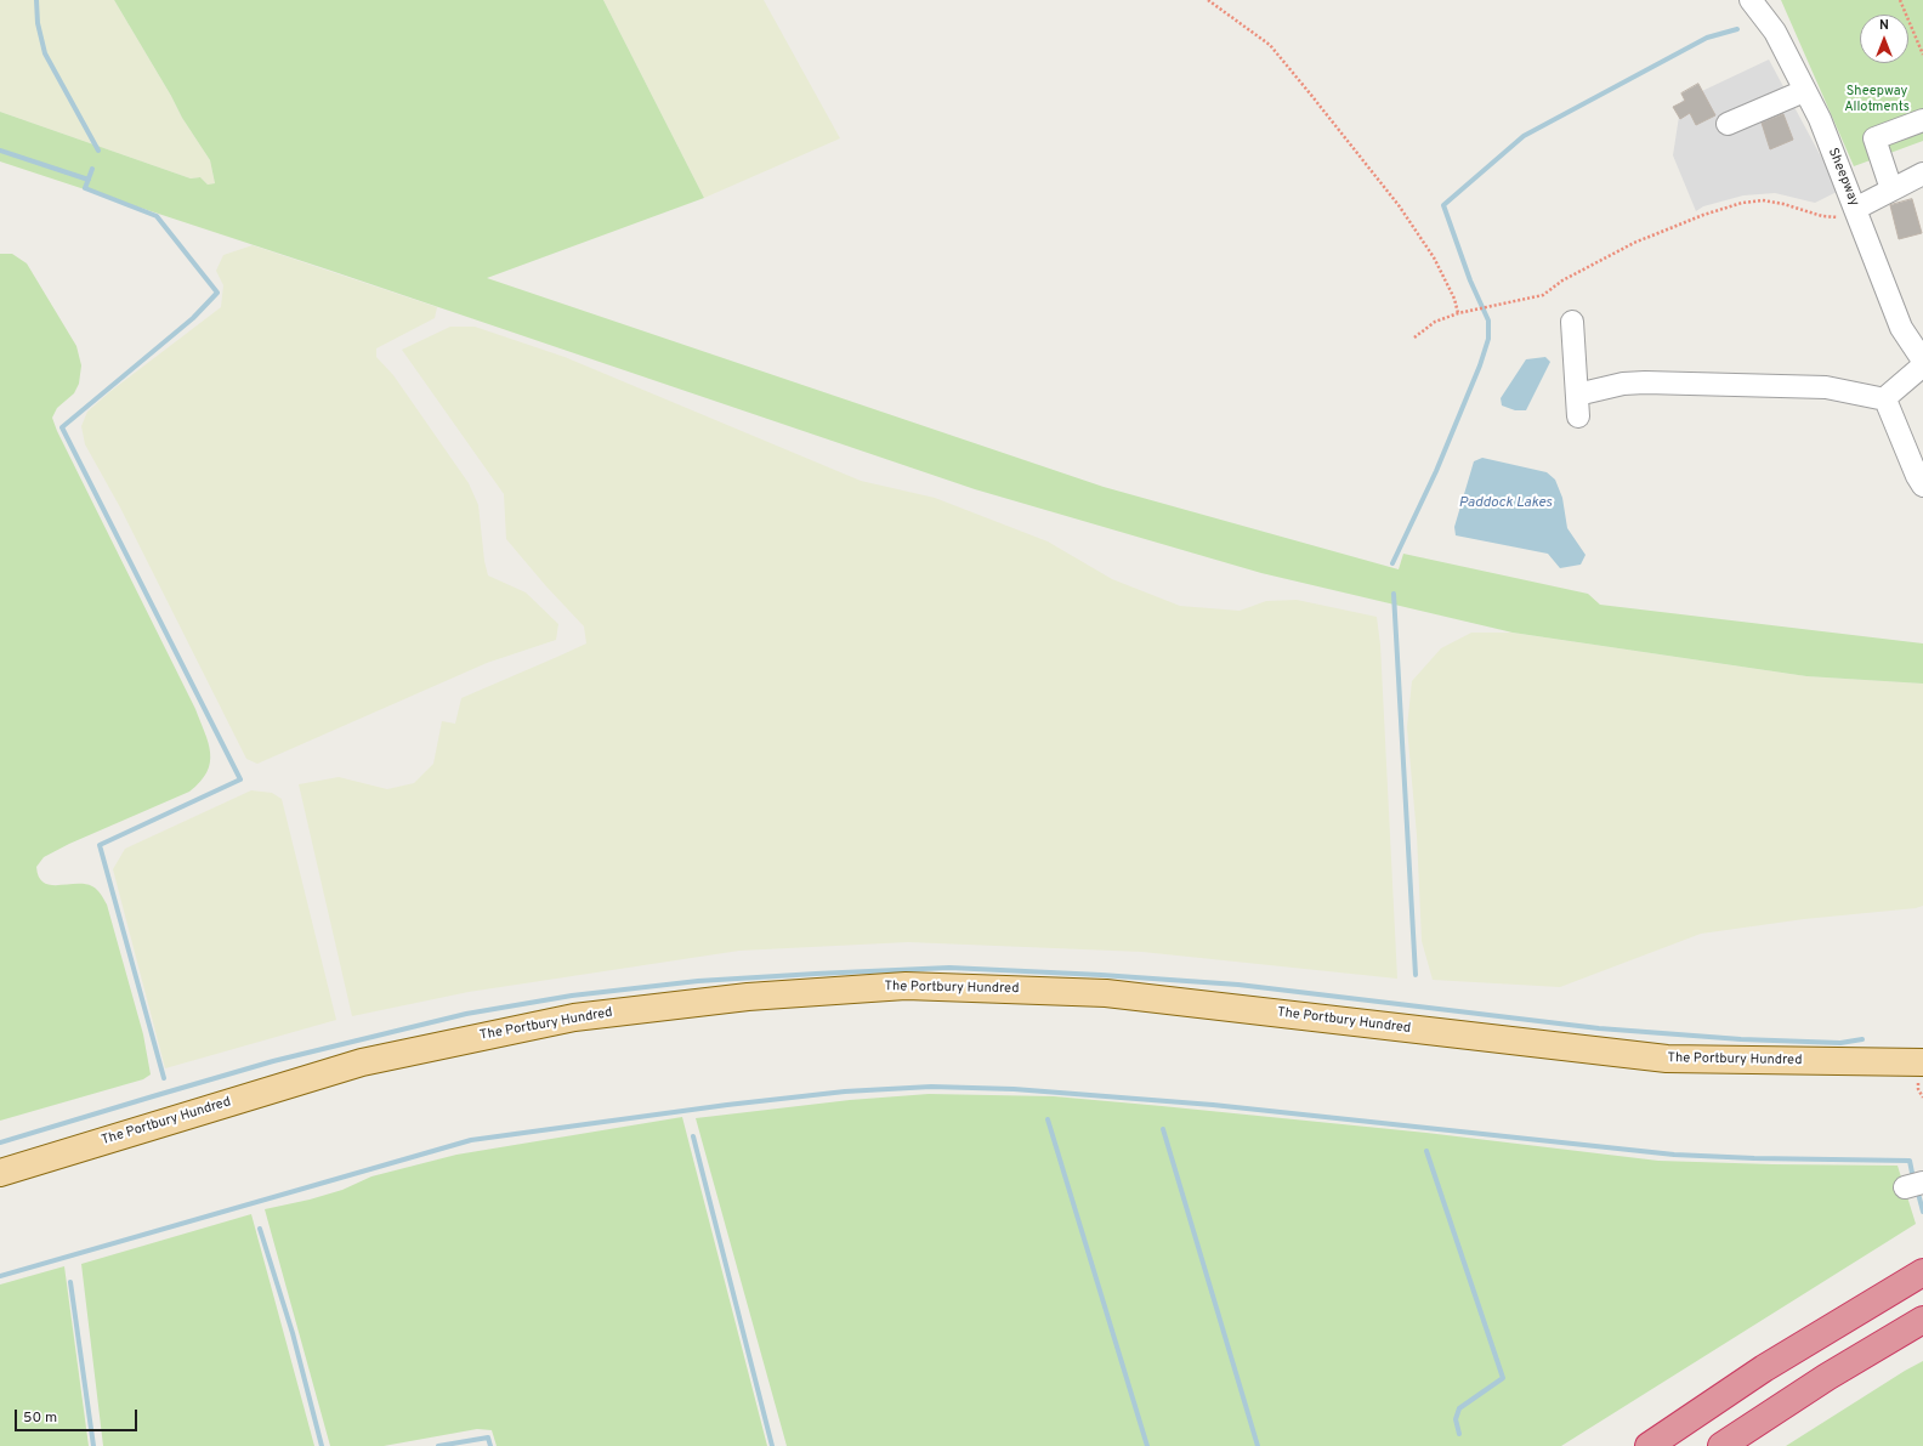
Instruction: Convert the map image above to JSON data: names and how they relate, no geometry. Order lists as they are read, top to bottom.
{
  "streets": {
    "main road": ["The Portbury Hundred"],
    "street": ["Sheepway"]
  },
  "water": ["Paddock Lakes"],
  "parks": ["Sheepway Allotments"],
  "scale_bar": "50 m",
  "north": "top"
}
